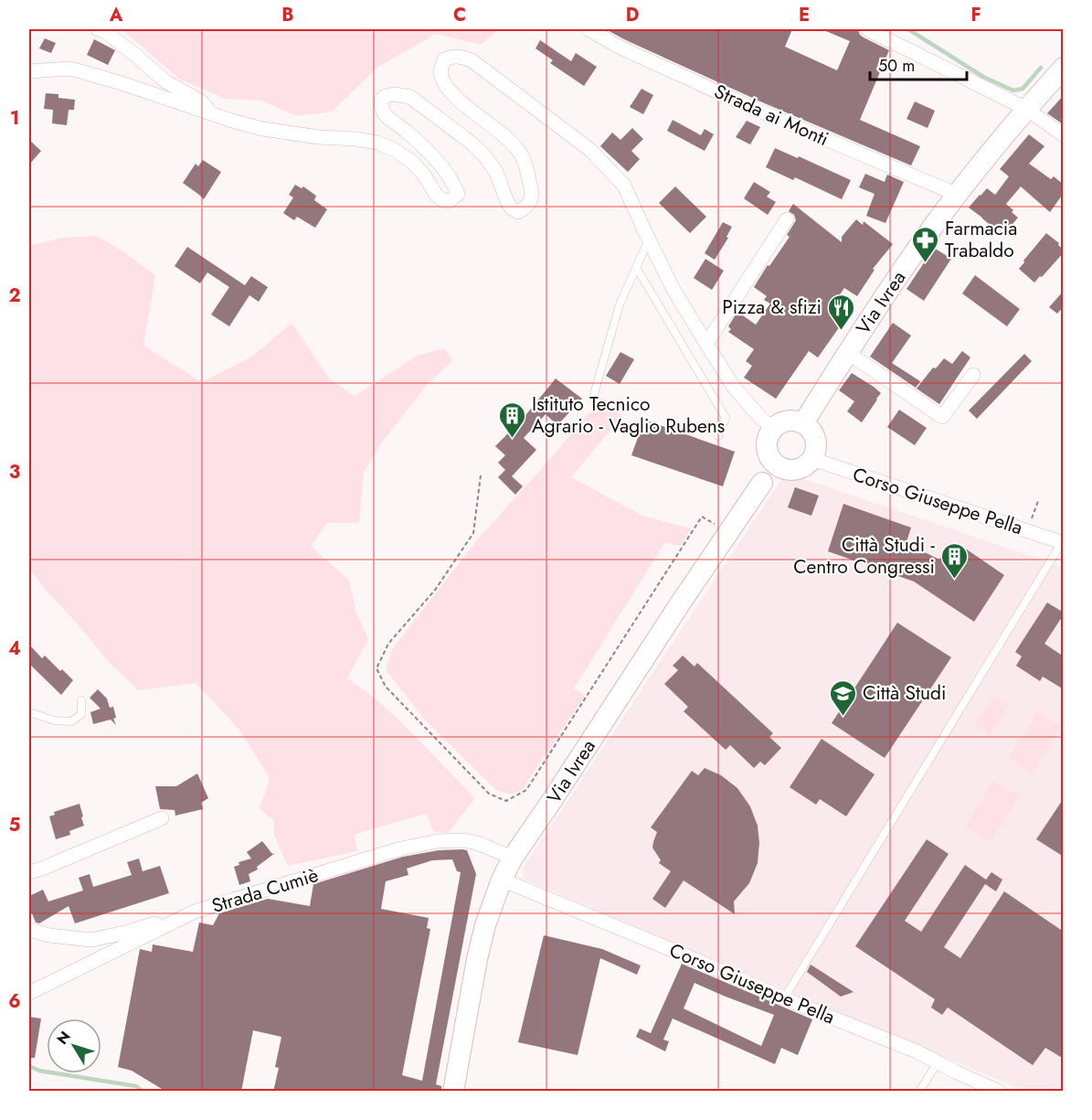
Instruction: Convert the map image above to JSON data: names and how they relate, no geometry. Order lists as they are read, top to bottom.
{
  "streets": {
    "main road": ["Via Ivrea"],
    "street": ["Strada ai Monti", "Corso Giuseppe Pella", "Strada Cumiè"]
  },
  "crossings": [
    ["Strada ai Monti", "Via Ivrea"],
    ["Via Ivrea", "Corso Giuseppe Pella"],
    ["Via Ivrea", "Strada Cumiè"]
  ],
  "places": {
    "pharmacy": ["Farmacia Trabaldo"],
    "restaurant": ["Pizza & sfizi"],
    "building": ["Istituto Tecnico Agrario - Vaglio Rubens", "Città Studi - Centro Congressi"],
    "school or university": ["Città Studi"]
  },
  "scale_bar": "50 m",
  "north": "top left",
  "grid": {
    "columns": [
      "A",
      "B",
      "C",
      "D",
      "E",
      "F"
    ],
    "rows": [
      "1",
      "2",
      "3",
      "4",
      "5",
      "6"
    ]
  }
}
